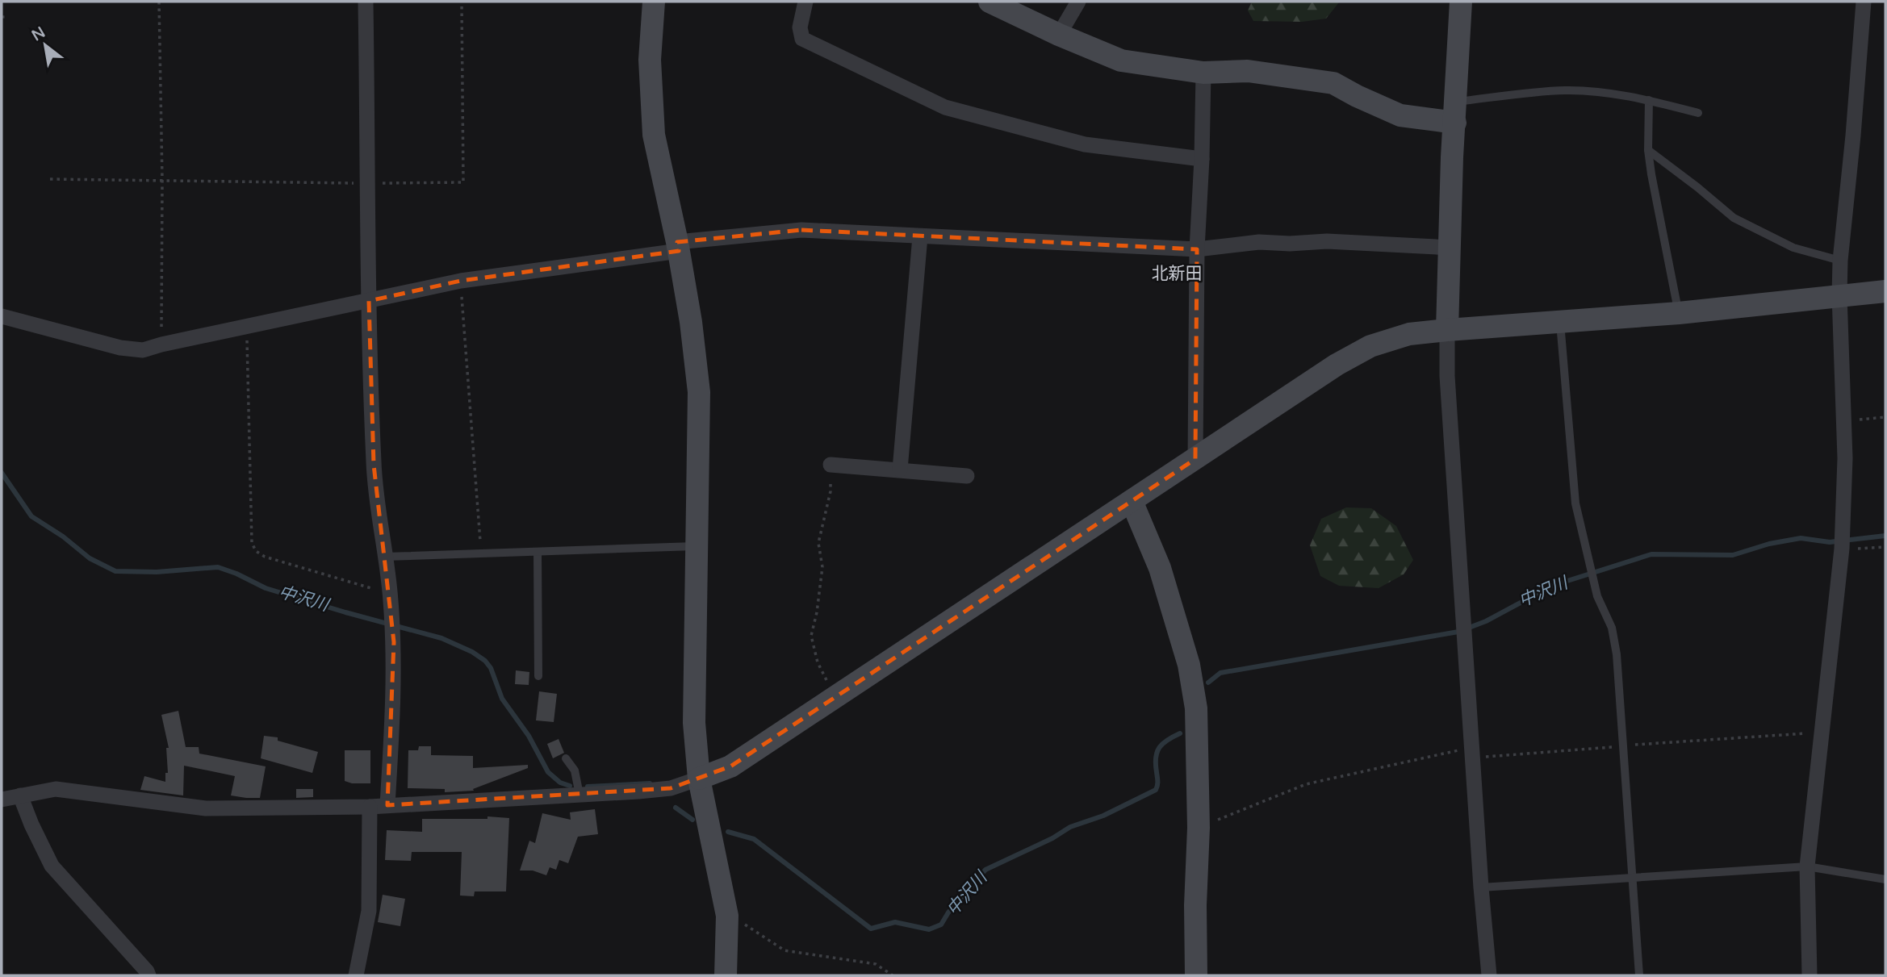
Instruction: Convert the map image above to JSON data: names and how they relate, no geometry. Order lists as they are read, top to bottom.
{
  "districts": ["北新田"],
  "water": ["中沢川"],
  "north": "top left"
}
